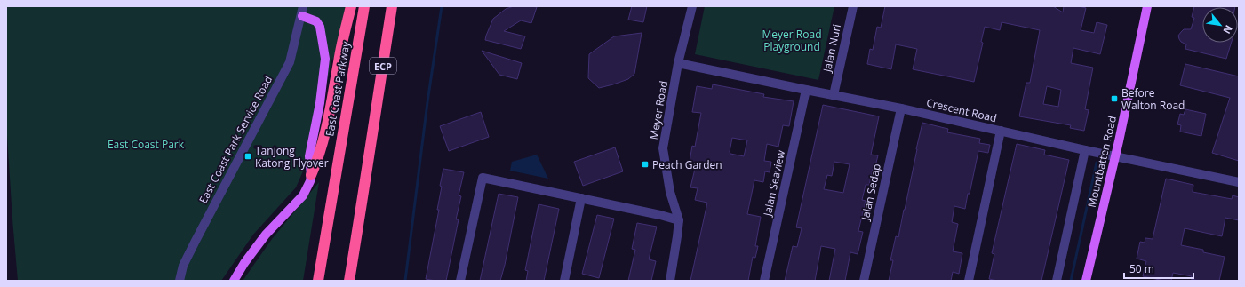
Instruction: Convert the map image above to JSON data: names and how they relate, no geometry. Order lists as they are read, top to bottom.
{
  "streets": {
    "highway": ["ECP", "East Coast Parkway"],
    "main road": ["Mountbatten Road"],
    "street": [
      "Jalan Nuri",
      "Meyer Road",
      "Crescent Road",
      "East Coast Park Service Road",
      "Jalan Seaview",
      "Jalan Sedap"
    ]
  },
  "crossings": [
    ["Jalan Nuri", "Crescent Road"],
    ["Meyer Road", "Crescent Road"],
    ["Crescent Road", "Mountbatten Road"],
    ["Crescent Road", "Jalan Seaview"],
    ["Crescent Road", "Jalan Sedap"]
  ],
  "parks": ["Meyer Road Playground", "East Coast Park"],
  "places": {
    "transit": ["Before Walton Road", "Tanjong Katong Flyover", "Peach Garden"]
  },
  "scale_bar": "50 m",
  "north": "bottom right"
}
